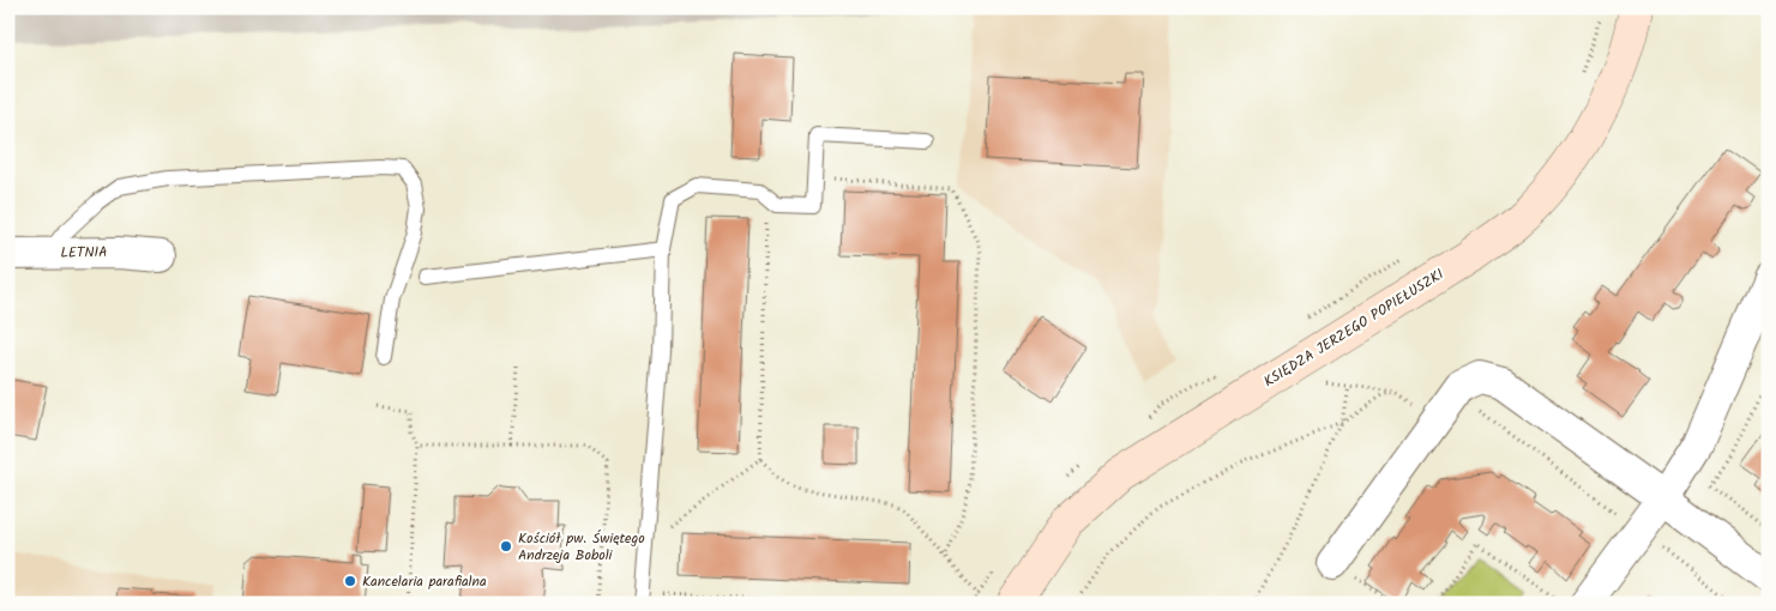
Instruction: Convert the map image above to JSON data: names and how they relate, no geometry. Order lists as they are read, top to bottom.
{
  "streets": {
    "street": ["LETNIA", "KSIĘDZA JERZEGO POPIEŁUSZKI"]
  },
  "places": ["Kościół pw. Świętego Andrzeja Boboli", "Kancelaria parafialna"]
}
